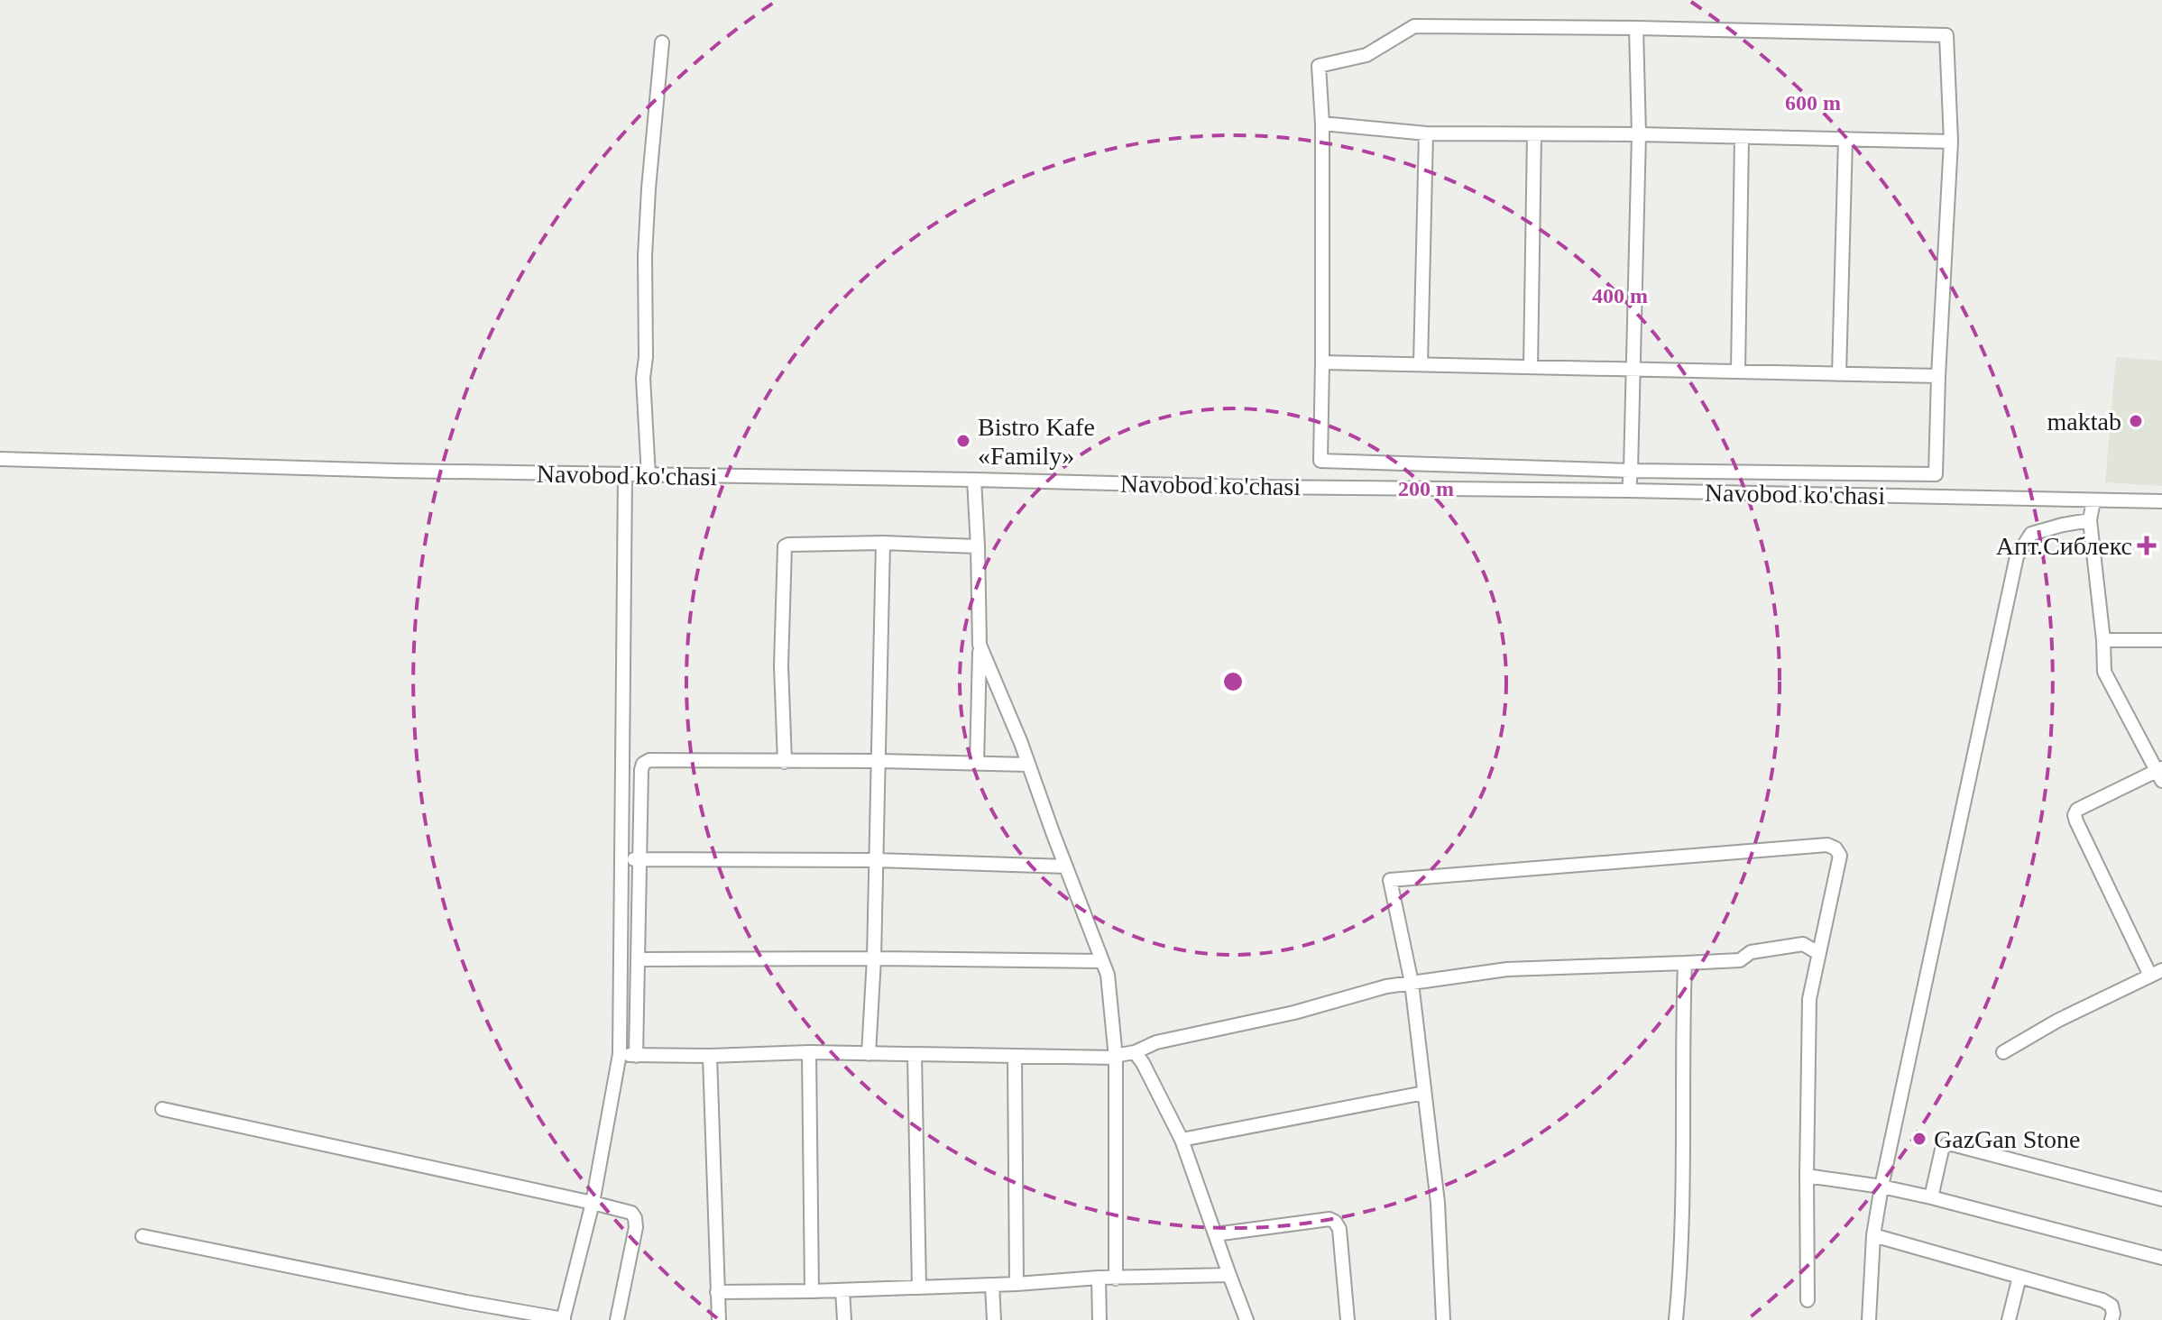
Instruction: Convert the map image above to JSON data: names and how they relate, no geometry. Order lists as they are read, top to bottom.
{
  "streets": {
    "street": ["Navobod ko'chasi"]
  },
  "places": {
    "other": ["maktab", "Bistro Kafe «Family»", "GazGan Stone"],
    "health": ["Апт.Сиблекс"]
  },
  "rings": ["600 m", "400 m", "200 m"]
}
